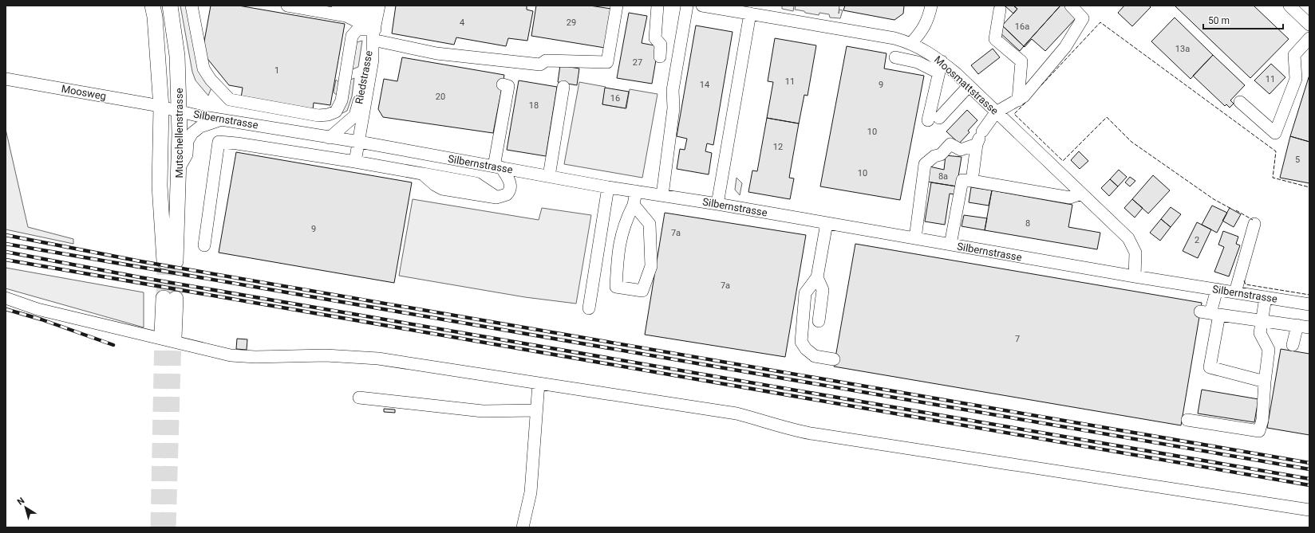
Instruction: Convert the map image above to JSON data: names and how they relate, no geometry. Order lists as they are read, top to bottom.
{
  "streets": {
    "main road": ["Mutschellenstrasse"],
    "street": [
      "Riedstrasse",
      "Moosmattstrasse",
      "Moosweg",
      "Silbernstrasse"
    ]
  },
  "crossings": [
    ["Riedstrasse", "Silbernstrasse"],
    ["Moosmattstrasse", "Silbernstrasse"],
    ["Moosweg", "Silbernstrasse"],
    ["Moosweg", "Mutschellenstrasse"],
    ["Silbernstrasse", "Mutschellenstrasse"]
  ],
  "house_numbers": [
    "4",
    "29",
    "16a",
    "13a",
    "27",
    "1",
    "11",
    "11",
    "14",
    "9",
    "20",
    "16",
    "18",
    "10",
    "12",
    "5",
    "10",
    "8a",
    "8",
    "9",
    "7a",
    "2",
    "7a",
    "7"
  ],
  "scale_bar": "50 m",
  "north": "top left"
}
